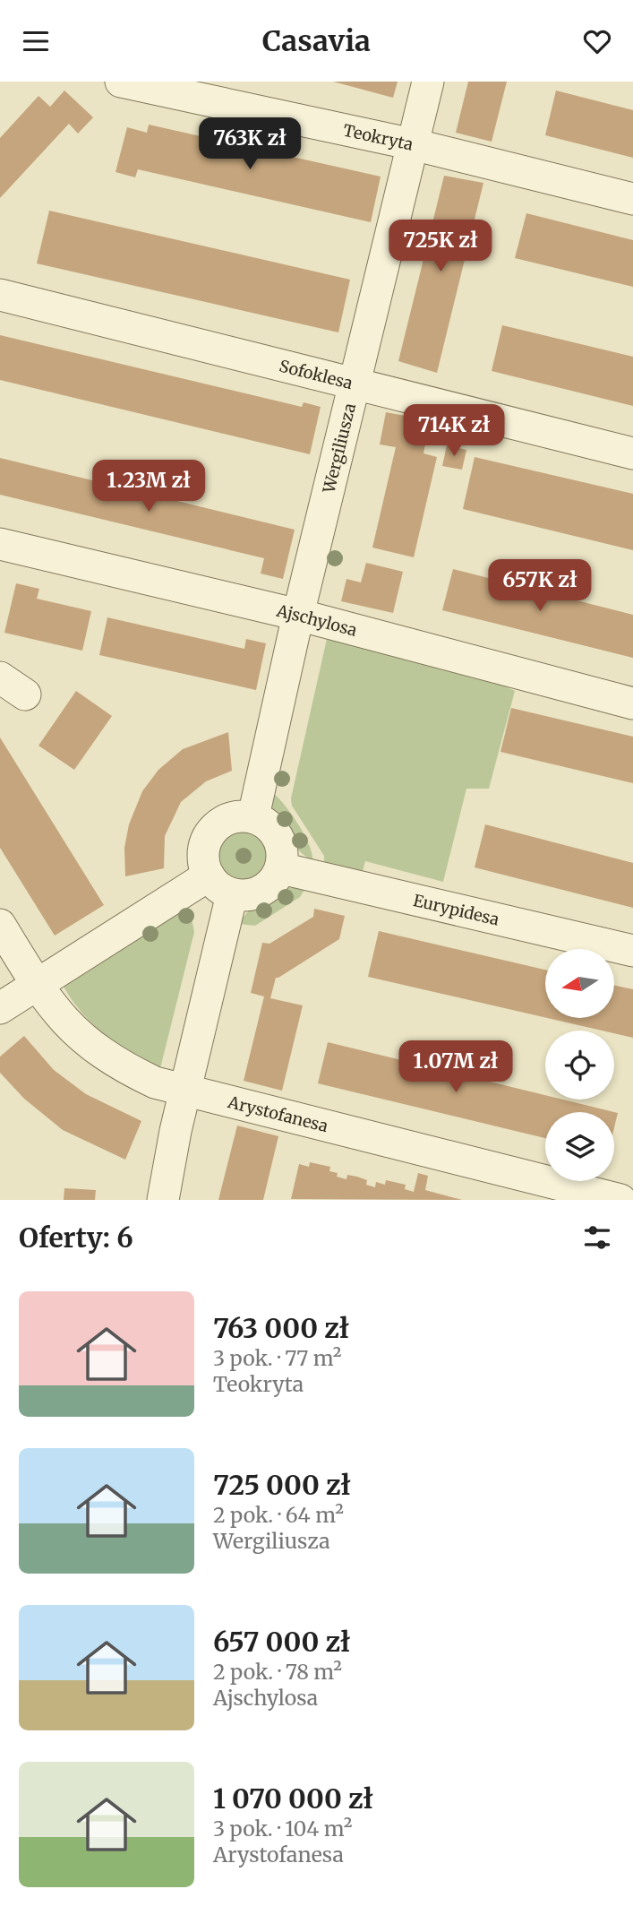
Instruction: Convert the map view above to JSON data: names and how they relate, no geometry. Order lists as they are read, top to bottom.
{
  "streets": {
    "street": [
      "Teokryta",
      "Sofoklesa",
      "Wergiliusza",
      "Ajschylosa",
      "Eurypidesa",
      "Arystofanesa"
    ]
  },
  "crossings": [
    ["Teokryta", "Wergiliusza"],
    ["Sofoklesa", "Wergiliusza"],
    ["Wergiliusza", "Ajschylosa"],
    ["Wergiliusza", "Eurypidesa"]
  ],
  "north": "left",
  "page": {
    "header": "Casavia",
    "price": [
      "763K zł",
      "725K zł",
      "714K zł",
      "1.23M zł",
      "657K zł",
      "1.07M zł"
    ],
    "heading": "Oferty: 6",
    "list": [
      {
        "name": "763 000 zł",
        "note": "3 pok. · 77 m² · Teokryta"
      },
      {
        "name": "725 000 zł",
        "note": "2 pok. · 64 m² · Wergiliusza"
      },
      {
        "name": "657 000 zł",
        "note": "2 pok. · 78 m² · Ajschylosa"
      },
      {
        "name": "1 070 000 zł",
        "note": "3 pok. · 104 m² · Arystofanesa"
      }
    ]
  }
}
